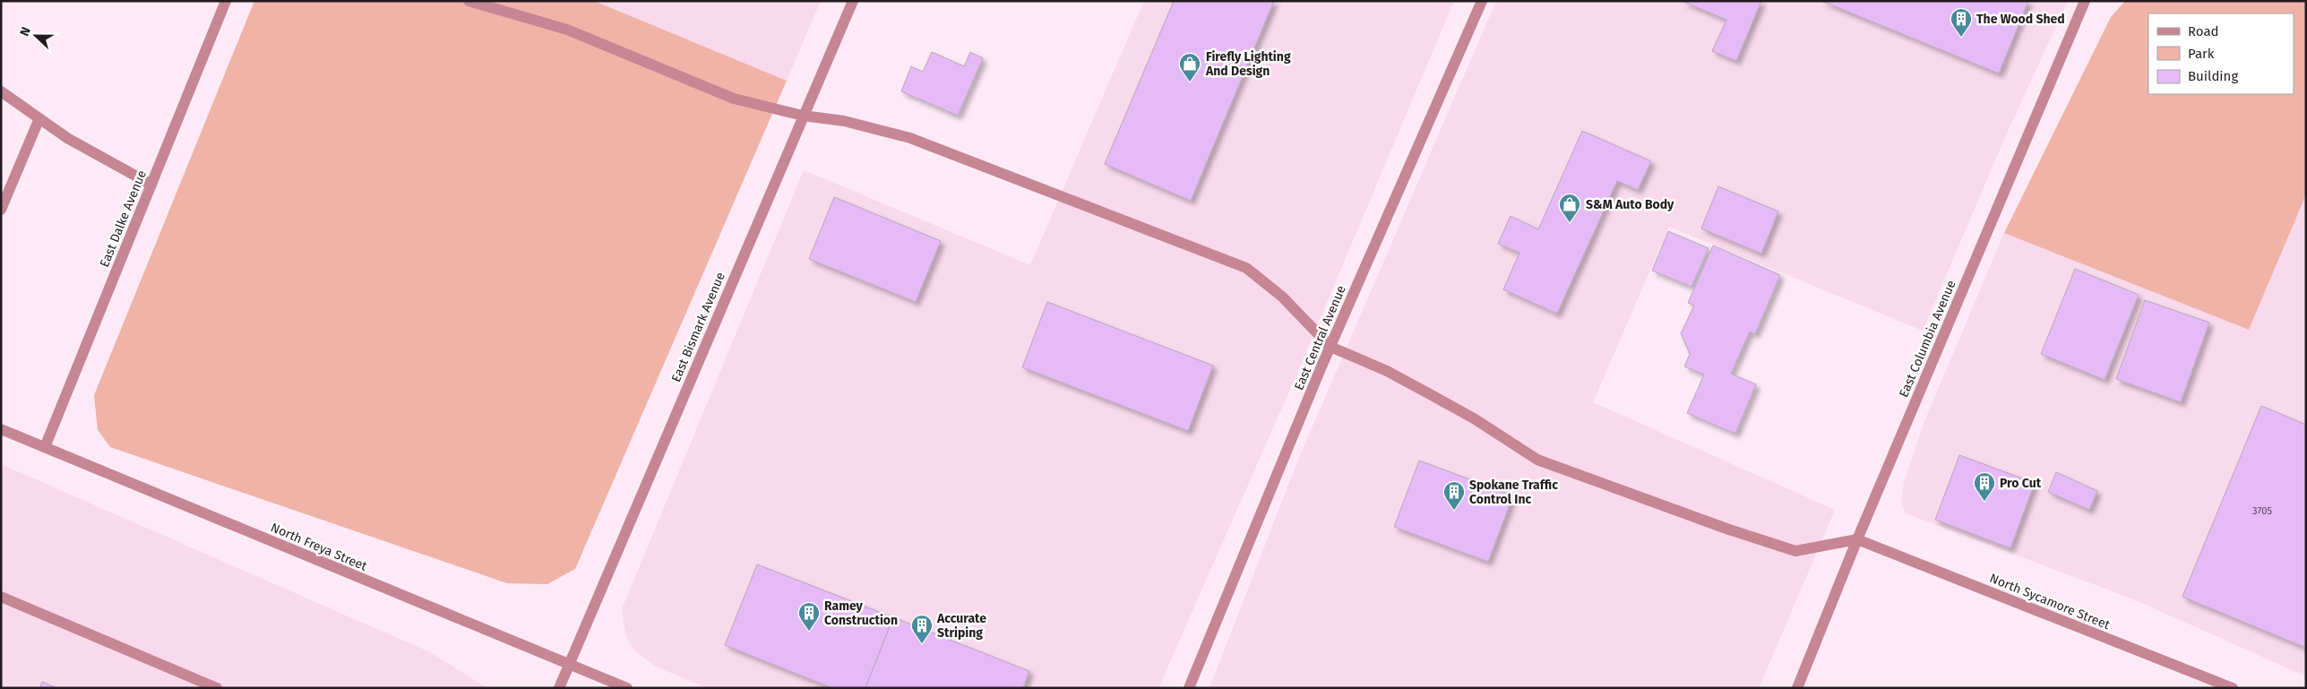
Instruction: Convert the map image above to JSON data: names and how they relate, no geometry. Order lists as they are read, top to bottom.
{
  "streets": {
    "street": [
      "East Dalke Avenue",
      "East Bismark Avenue",
      "East Central Avenue",
      "East Columbia Avenue",
      "North Freya Street",
      "North Sycamore Street"
    ]
  },
  "crossings": [
    ["East Dalke Avenue", "North Freya Street"],
    ["East Bismark Avenue", "North Freya Street"],
    ["East Columbia Avenue", "North Sycamore Street"]
  ],
  "places": {
    "building": [
      "The Wood Shed",
      "Pro Cut",
      "Spokane Traffic Control Inc",
      "Ramey Construction",
      "Accurate Striping"
    ],
    "shop": ["Firefly Lighting And Design", "S&M Auto Body"]
  },
  "house_numbers": ["3705"],
  "legend": ["Road", "Park", "Building"],
  "north": "left"
}
